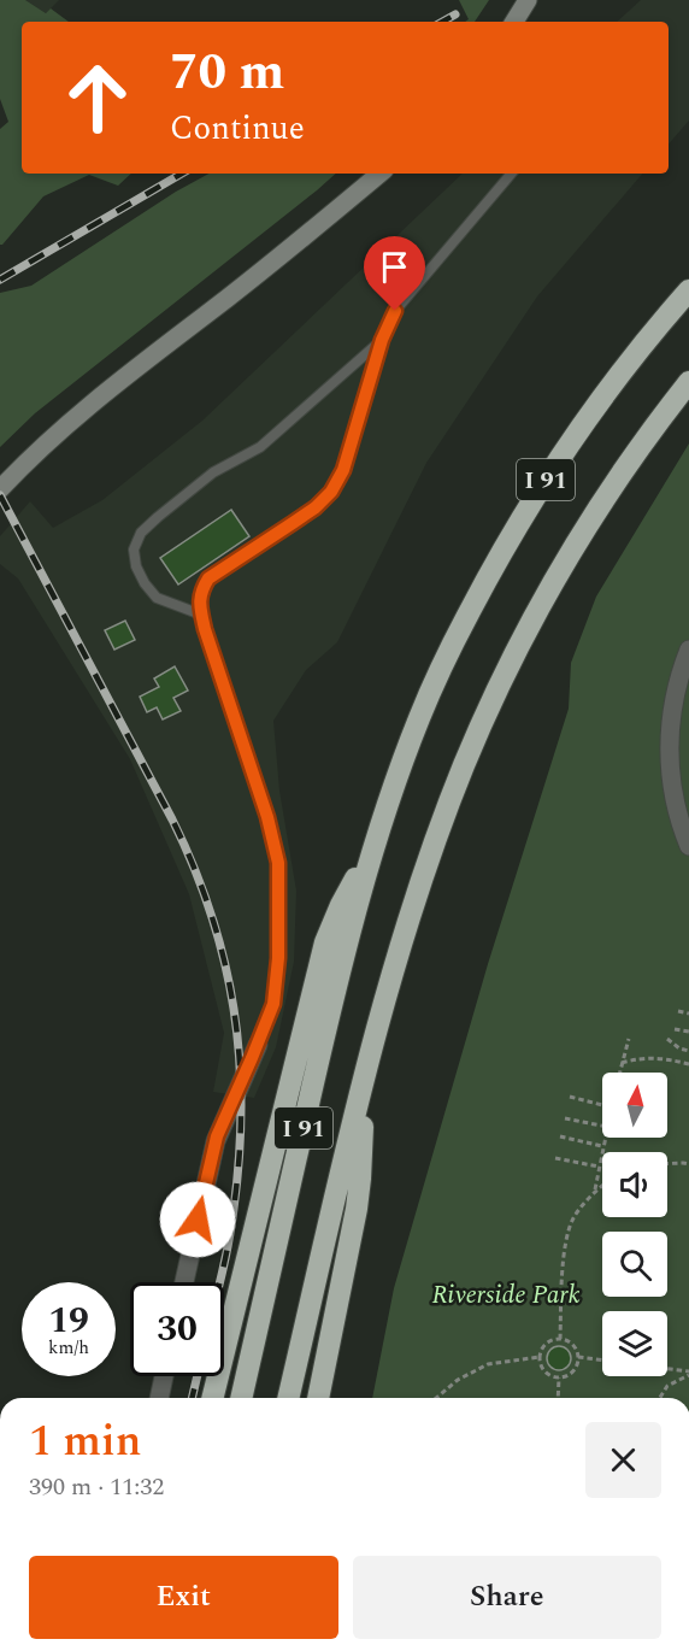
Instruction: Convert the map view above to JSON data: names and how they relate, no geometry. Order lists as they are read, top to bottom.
{
  "streets": {
    "highway": ["I 91"]
  },
  "parks": ["Riverside Park"],
  "north": "top",
  "page": {
    "turn": ["70 m", "Continue"],
    "speed": "19 km/h",
    "limit": "30",
    "heading": ["1 min", "390 m · 11:32"],
    "buttons": ["Exit", "Share"]
  }
}
